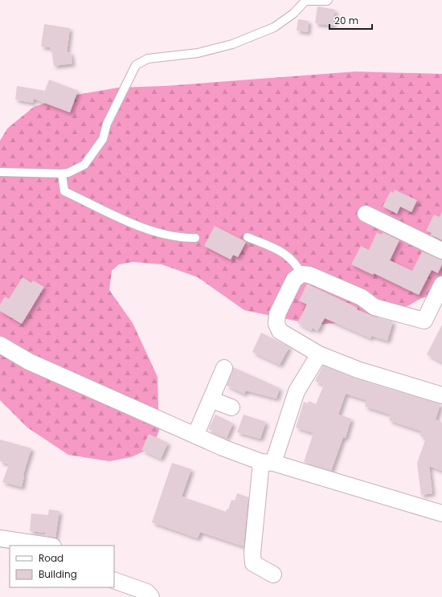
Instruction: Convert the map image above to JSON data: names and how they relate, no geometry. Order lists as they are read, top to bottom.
{
  "legend": ["Road", "Building"],
  "scale_bar": "20 m"
}
